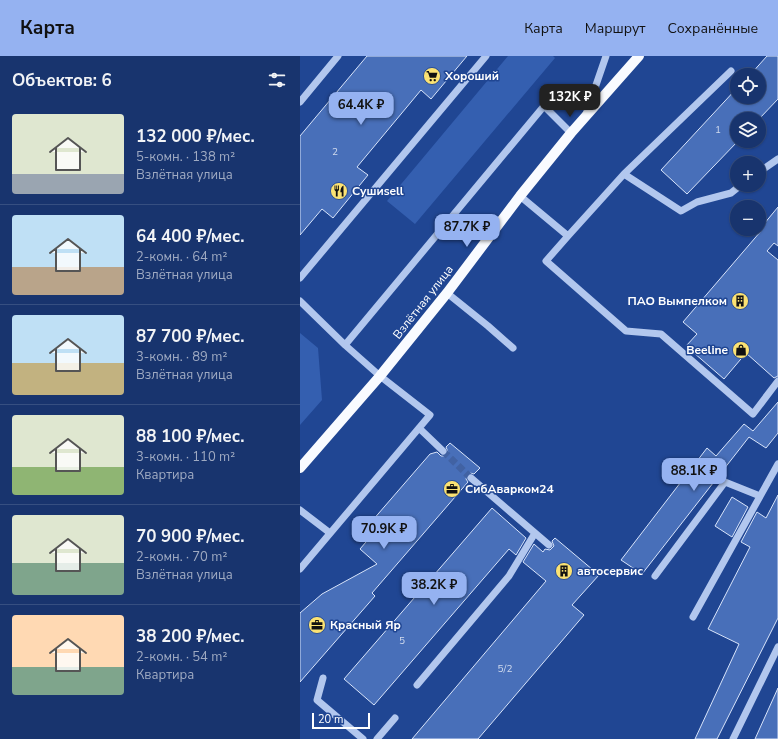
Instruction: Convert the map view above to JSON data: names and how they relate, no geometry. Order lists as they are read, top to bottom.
{
  "streets": {
    "main road": ["Взлётная улица"]
  },
  "places": {
    "supermarket": ["Хороший"],
    "restaurant": ["Сушиsell"],
    "building": ["ПАО Вымпелком", "автосервис"],
    "shop": ["Beeline"],
    "office": ["СибАварком24", "Красный Яр"]
  },
  "house_numbers": [
    "1",
    "2",
    "5",
    "5/2"
  ],
  "scale_bar": "20 m",
  "page": {
    "header": "Карта",
    "nav": ["Карта", "Маршрут", "Сохранённые"],
    "heading": "Объектов: 6",
    "map_buttons": ["+", "−"],
    "price": [
      "132K ₽",
      "64.4K ₽",
      "87.7K ₽",
      "88.1K ₽",
      "70.9K ₽",
      "38.2K ₽"
    ],
    "list": [
      {
        "name": "132 000 ₽/мес.",
        "note": "5-комн. · 138 m² · Взлётная улица"
      },
      {
        "name": "64 400 ₽/мес.",
        "note": "2-комн. · 64 m² · Взлётная улица"
      },
      {
        "name": "87 700 ₽/мес.",
        "note": "3-комн. · 89 m² · Взлётная улица"
      },
      {
        "name": "88 100 ₽/мес.",
        "note": "3-комн. · 110 m² · Квартира"
      },
      {
        "name": "70 900 ₽/мес.",
        "note": "2-комн. · 70 m² · Взлётная улица"
      },
      {
        "name": "38 200 ₽/мес.",
        "note": "2-комн. · 54 m² · Квартира"
      }
    ],
    "scale": "20 m"
  }
}
